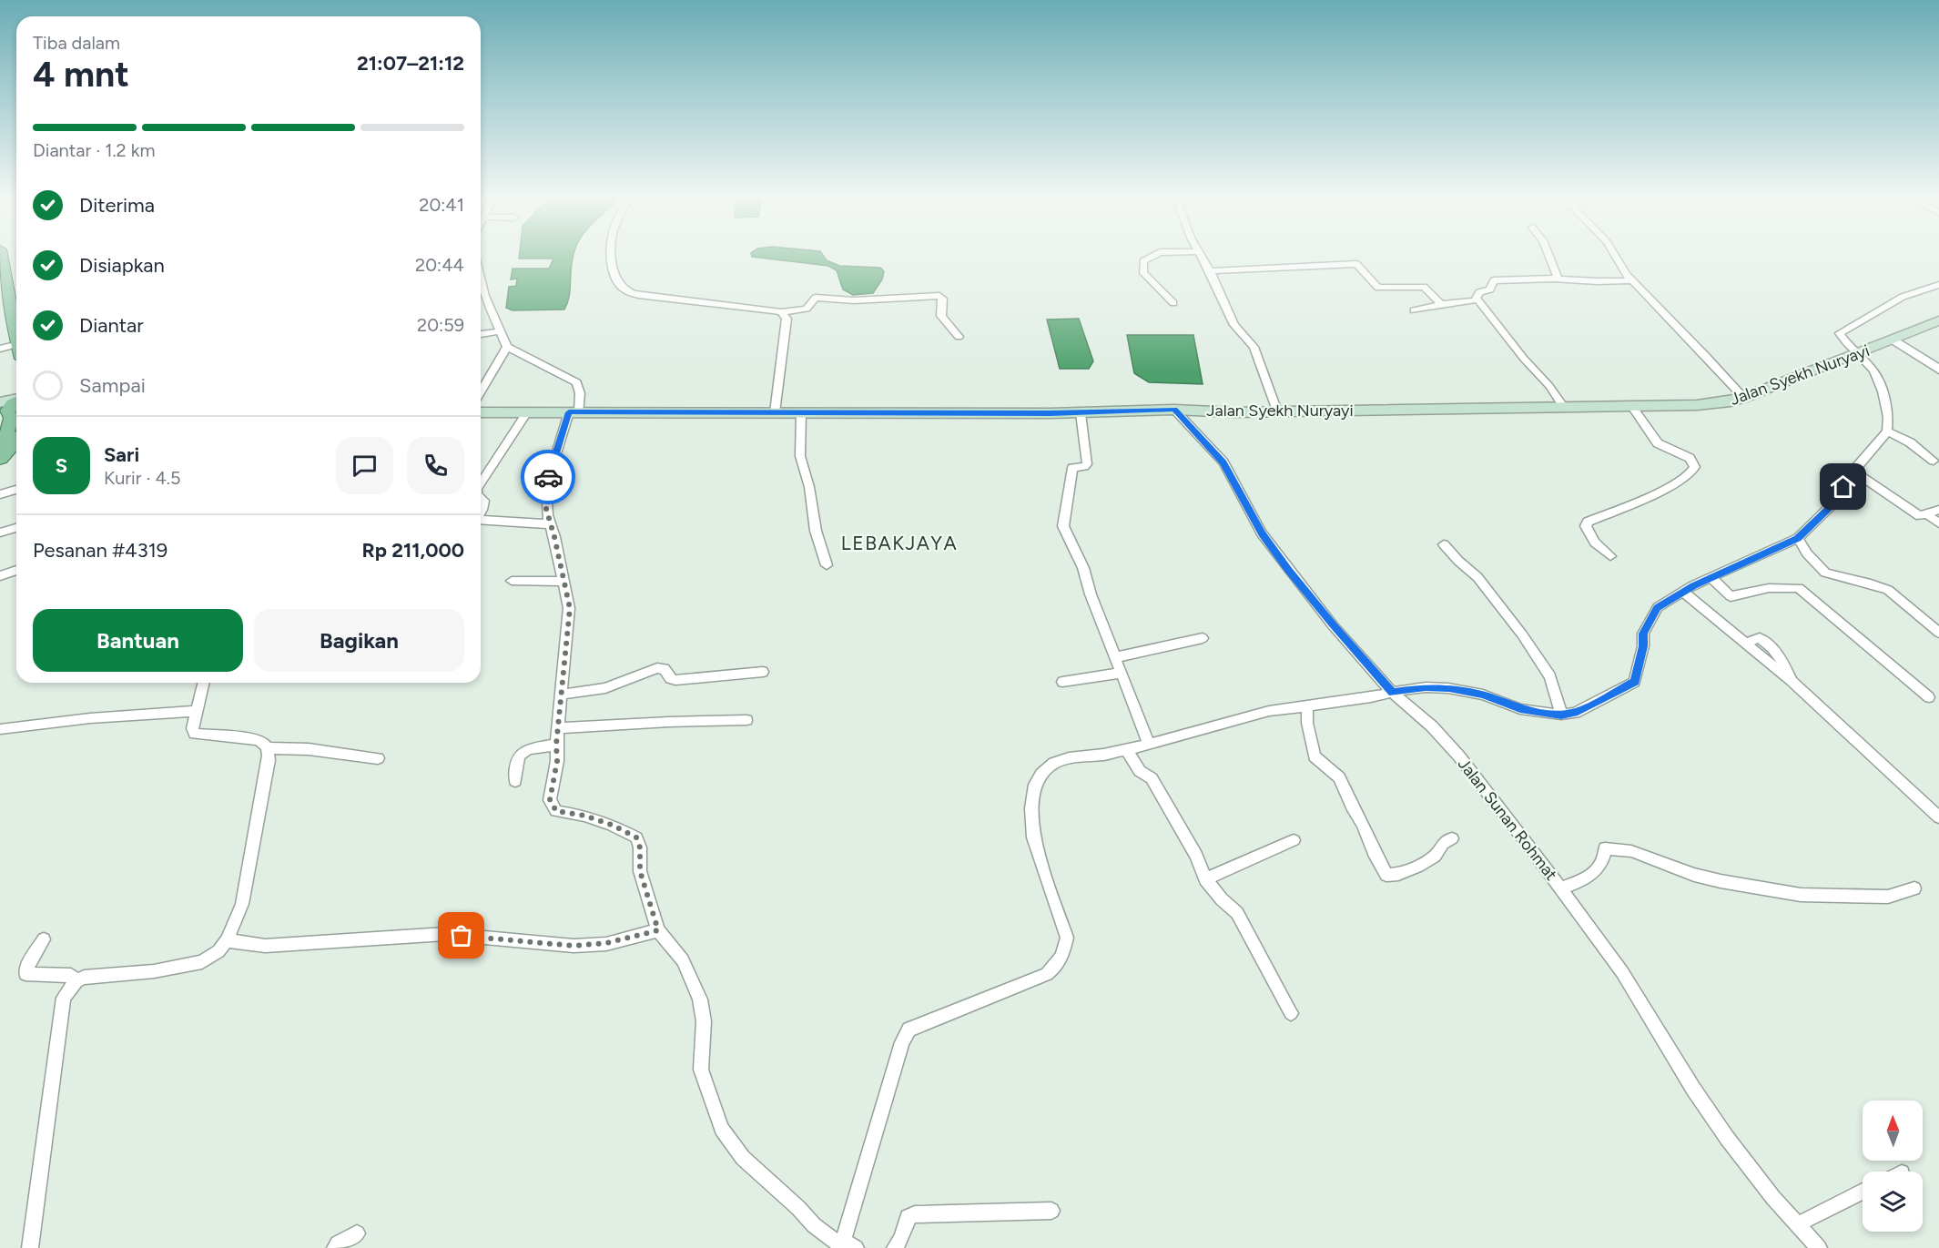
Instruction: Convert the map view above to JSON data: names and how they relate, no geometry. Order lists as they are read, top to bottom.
{
  "streets": {
    "main road": ["Jalan Syekh Nuryayi"],
    "street": ["Jalan Sunan Rohmat"]
  },
  "crossings": [
    ["Jalan Syekh Nuryayi", "Jalan Sunan Rohmat"]
  ],
  "districts": ["LEBAKJAYA"],
  "north": "top",
  "page": {
    "heading": ["4 mnt", "Tiba dalam", "21:07–21:12"],
    "panel": [
      "Sari",
      "Kurir · 4.5",
      "Pesanan #4319",
      "Rp 211,000"
    ],
    "bar": "Diantar · 1.2 km",
    "list": [
      ["Diterima", "20:41"],
      ["Disiapkan", "20:44"],
      ["Diantar", "20:59"],
      "Sampai"
    ],
    "round": "S",
    "buttons": ["Bantuan", "Bagikan"]
  }
}
